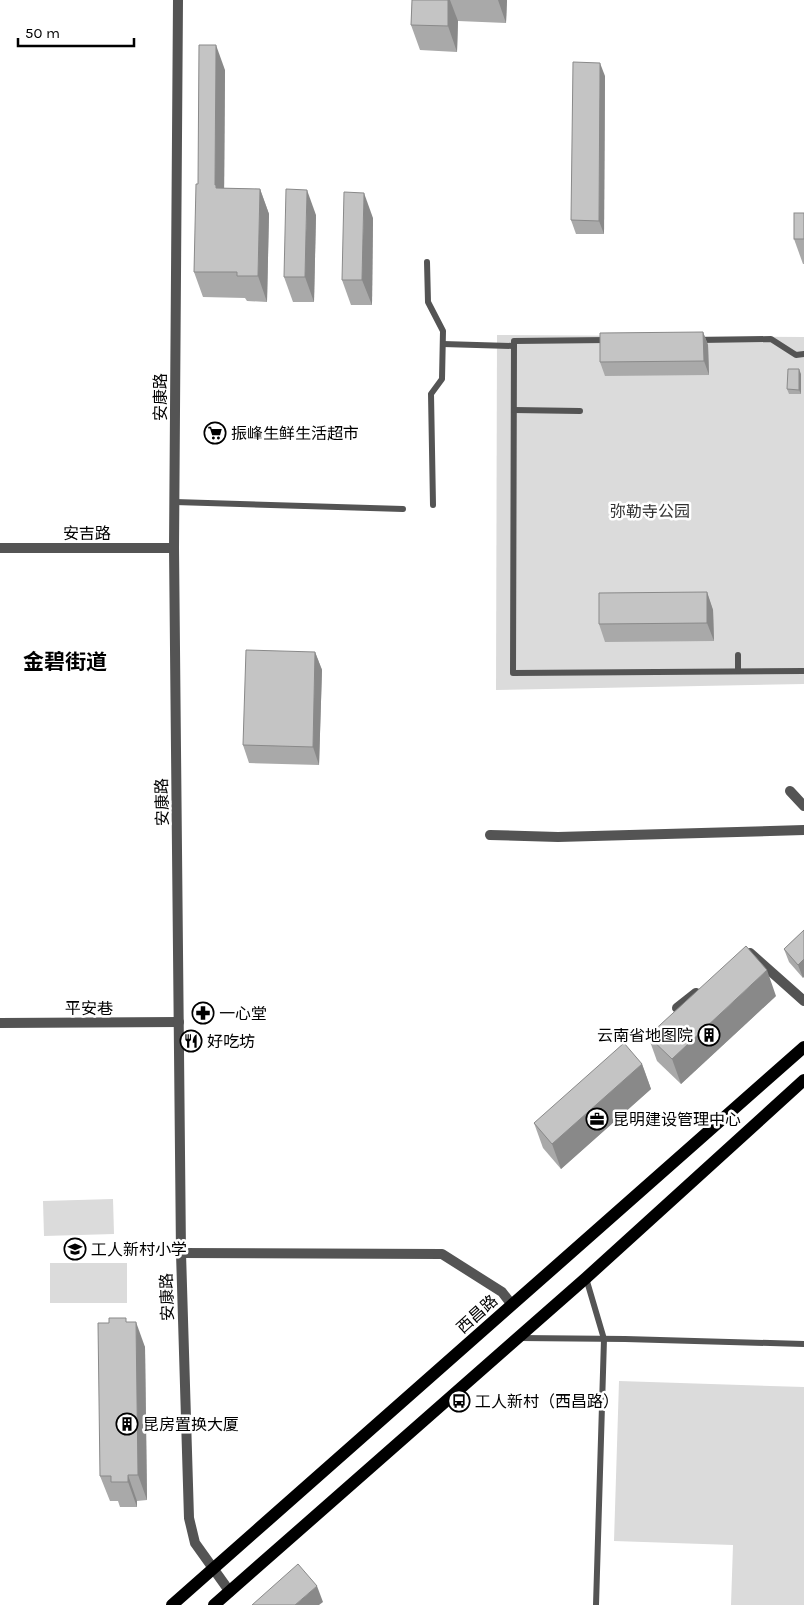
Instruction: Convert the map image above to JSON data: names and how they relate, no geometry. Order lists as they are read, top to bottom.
{
  "streets": {
    "main road": ["西昌路"],
    "street": ["安康路", "安吉路", "平安巷"]
  },
  "crossings": [
    ["安康路", "安吉路"],
    ["安康路", "平安巷"],
    ["安康路", "西昌路"]
  ],
  "districts": ["金碧街道"],
  "parks": ["弥勒寺公园"],
  "places": {
    "supermarket": ["振峰生鲜生活超市"],
    "pharmacy": ["一心堂"],
    "building": ["云南省地图院", "昆房置换大厦"],
    "restaurant": ["好吃坊"],
    "office": ["昆明建设管理中心"],
    "school or university": ["工人新村小学"],
    "bus stop": ["工人新村（西昌路）"]
  },
  "scale_bar": "50 m"
}
